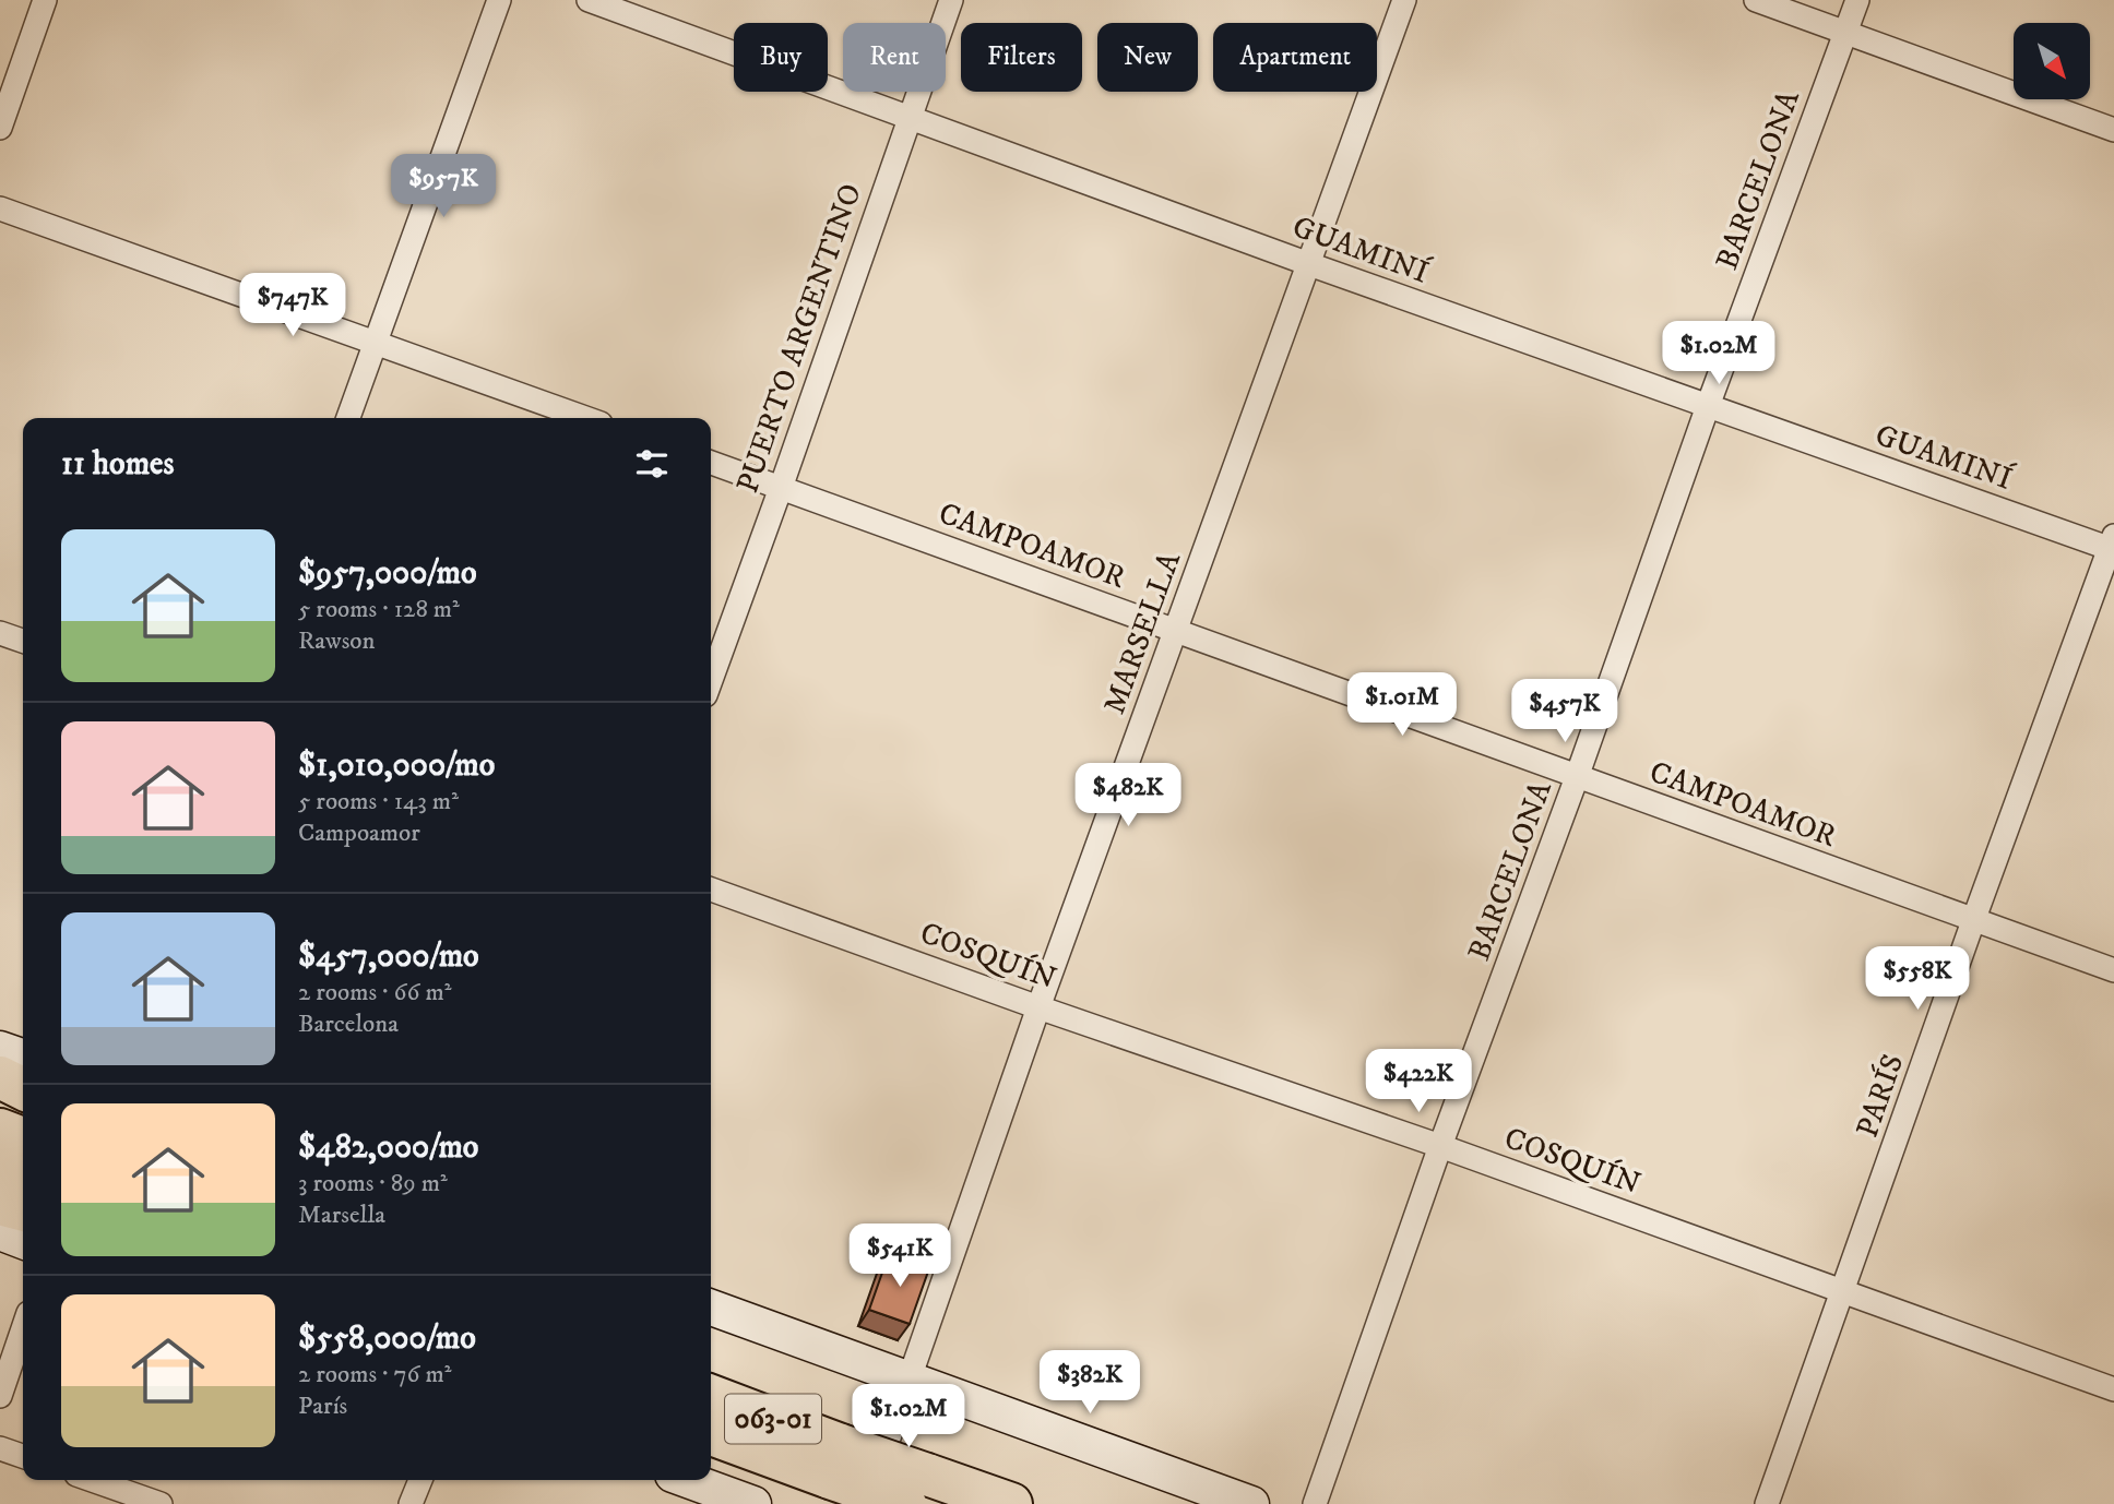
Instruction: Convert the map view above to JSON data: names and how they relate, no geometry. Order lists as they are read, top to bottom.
{
  "streets": {
    "highway": ["063-01"],
    "street": [
      "BARCELONA",
      "GUAMINÍ",
      "PUERTO ARGENTINO",
      "CAMPOAMOR",
      "MARSELLA",
      "COSQUÍN",
      "PARÍS"
    ]
  },
  "crossings": [
    ["BARCELONA", "GUAMINÍ"],
    ["BARCELONA", "CAMPOAMOR"],
    ["BARCELONA", "COSQUÍN"],
    ["GUAMINÍ", "PUERTO ARGENTINO"],
    ["GUAMINÍ", "MARSELLA"],
    ["GUAMINÍ", "PARÍS"],
    ["PUERTO ARGENTINO", "CAMPOAMOR"],
    ["CAMPOAMOR", "MARSELLA"],
    ["CAMPOAMOR", "PARÍS"],
    ["MARSELLA", "COSQUÍN"],
    ["COSQUÍN", "PARÍS"]
  ],
  "north": "bottom right",
  "page": {
    "chip": [
      "Buy",
      "Rent",
      "Filters",
      "New",
      "Apartment"
    ],
    "price": [
      "$957K",
      "$747K",
      "$1.02M",
      "$1.01M",
      "$457K",
      "$482K",
      "$558K",
      "$422K",
      "$541K",
      "$382K",
      "$1.02M"
    ],
    "heading": "11 homes",
    "list": [
      {
        "name": "$957,000/mo",
        "note": "5 rooms · 128 m² · Rawson"
      },
      {
        "name": "$1,010,000/mo",
        "note": "5 rooms · 143 m² · Campoamor"
      },
      {
        "name": "$457,000/mo",
        "note": "2 rooms · 66 m² · Barcelona"
      },
      {
        "name": "$482,000/mo",
        "note": "3 rooms · 89 m² · Marsella"
      },
      {
        "name": "$558,000/mo",
        "note": "2 rooms · 76 m² · París"
      }
    ]
  }
}
